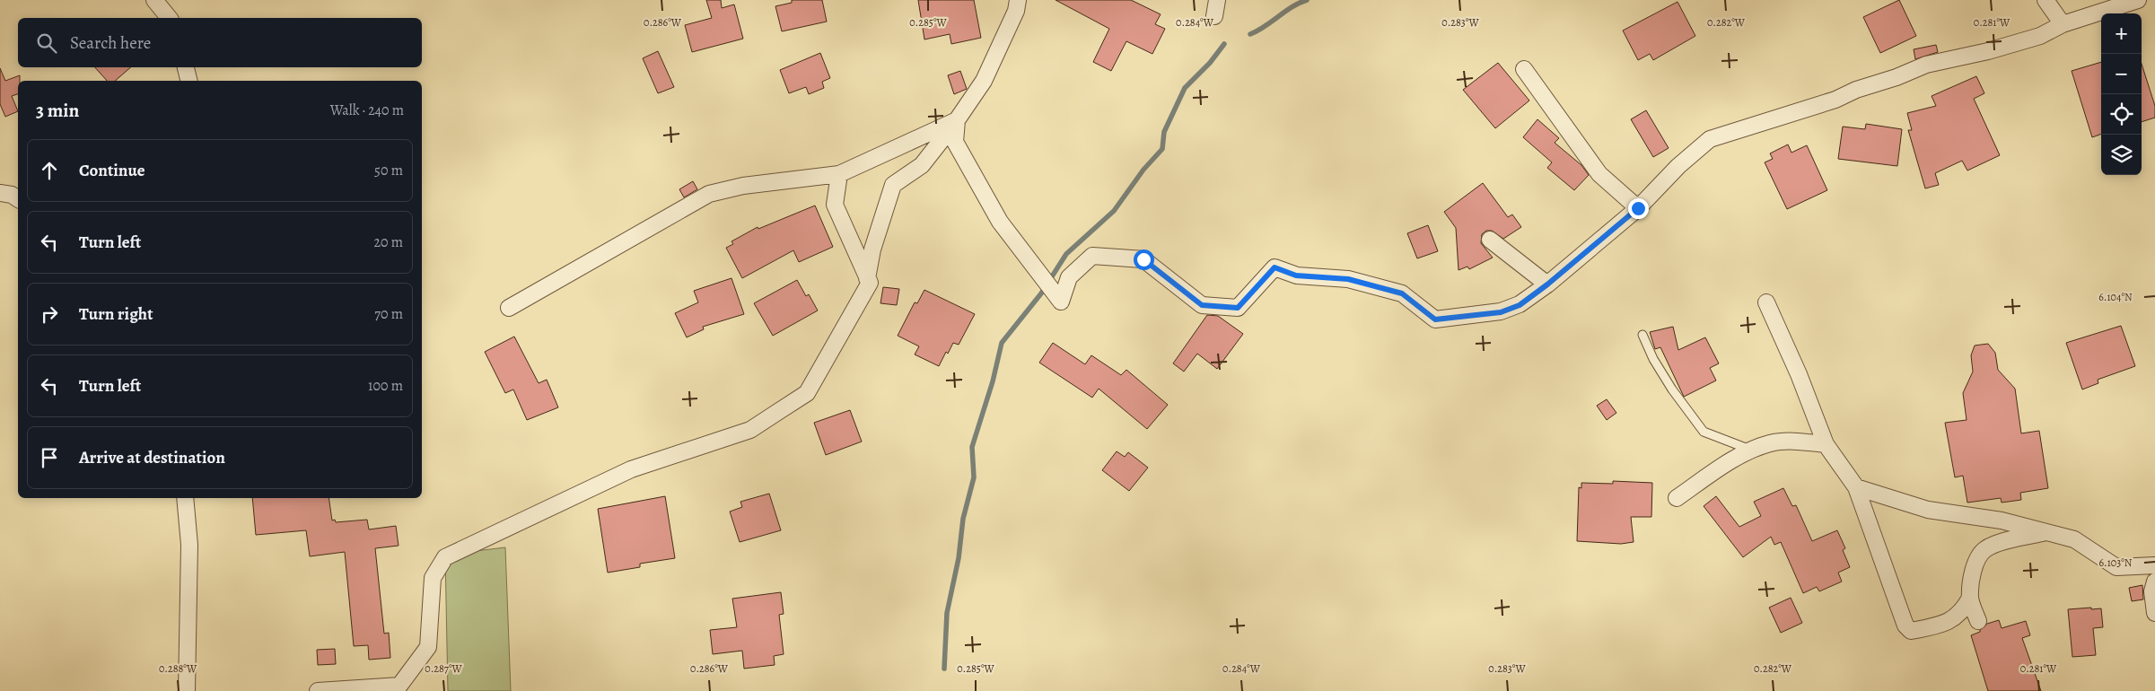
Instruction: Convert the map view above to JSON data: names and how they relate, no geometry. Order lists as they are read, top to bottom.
{
  "page": {
    "map_buttons": ["+", "−"],
    "search": "Search here",
    "heading": ["3 min", "Walk · 240 m"],
    "list": [
      ["Continue", "50 m"],
      ["Turn left", "20 m"],
      ["Turn right", "70 m"],
      ["Turn left", "100 m"],
      "Arrive at destination"
    ]
  },
  "coordinates": [
    "0.286°W",
    "0.285°W",
    "0.284°W",
    "0.283°W",
    "0.282°W",
    "0.281°W",
    "6.104°N",
    "6.103°N",
    "0.288°W",
    "0.287°W"
  ]
}
